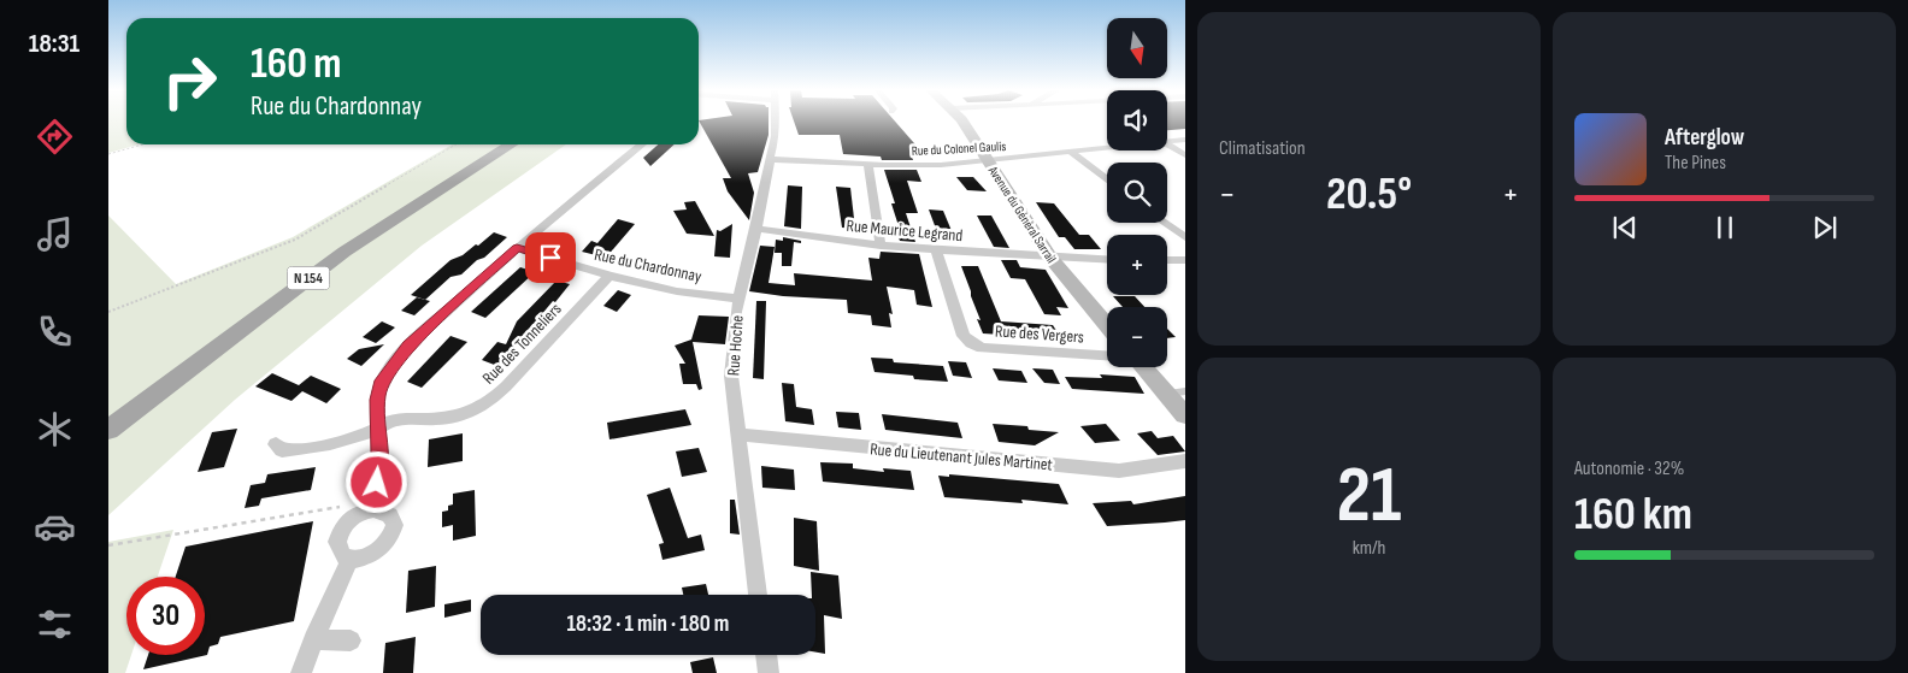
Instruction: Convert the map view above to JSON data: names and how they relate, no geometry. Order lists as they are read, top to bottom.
{
  "streets": {
    "main road": ["N 154"],
    "street": [
      "Rue du Colonel Gaulis",
      "Avenue du Général Sarrail",
      "Rue Maurice Legrand",
      "Rue du Chardonnay",
      "Rue des Vergers",
      "Rue des Tonneliers",
      "Rue Hoche",
      "Rue du Lieutenant Jules Martinet"
    ]
  },
  "crossings": [
    ["Rue du Colonel Gaulis", "Avenue du Général Sarrail"],
    ["Rue du Colonel Gaulis", "Rue Hoche"],
    ["Avenue du Général Sarrail", "Rue Maurice Legrand"],
    ["Rue Maurice Legrand", "Rue des Vergers"],
    ["Rue Maurice Legrand", "Rue Hoche"],
    ["Rue du Chardonnay", "Rue des Tonneliers"],
    ["Rue du Chardonnay", "Rue Hoche"],
    ["Rue Hoche", "Rue du Lieutenant Jules Martinet"]
  ],
  "north": "bottom",
  "page": {
    "tabs": "18:31",
    "tile": [
      "Climatisation",
      ["21", "km/h"],
      ["Autonomie · 32%", "160 km"]
    ],
    "map_buttons": ["+", "−"],
    "turn": ["160 m", "Rue du Chardonnay"],
    "song": ["Afterglow", "The Pines"],
    "heat": ["−", "20.5°", "+"],
    "limit": "30",
    "trip": "18:32 · 1 min · 180 m"
  }
}
